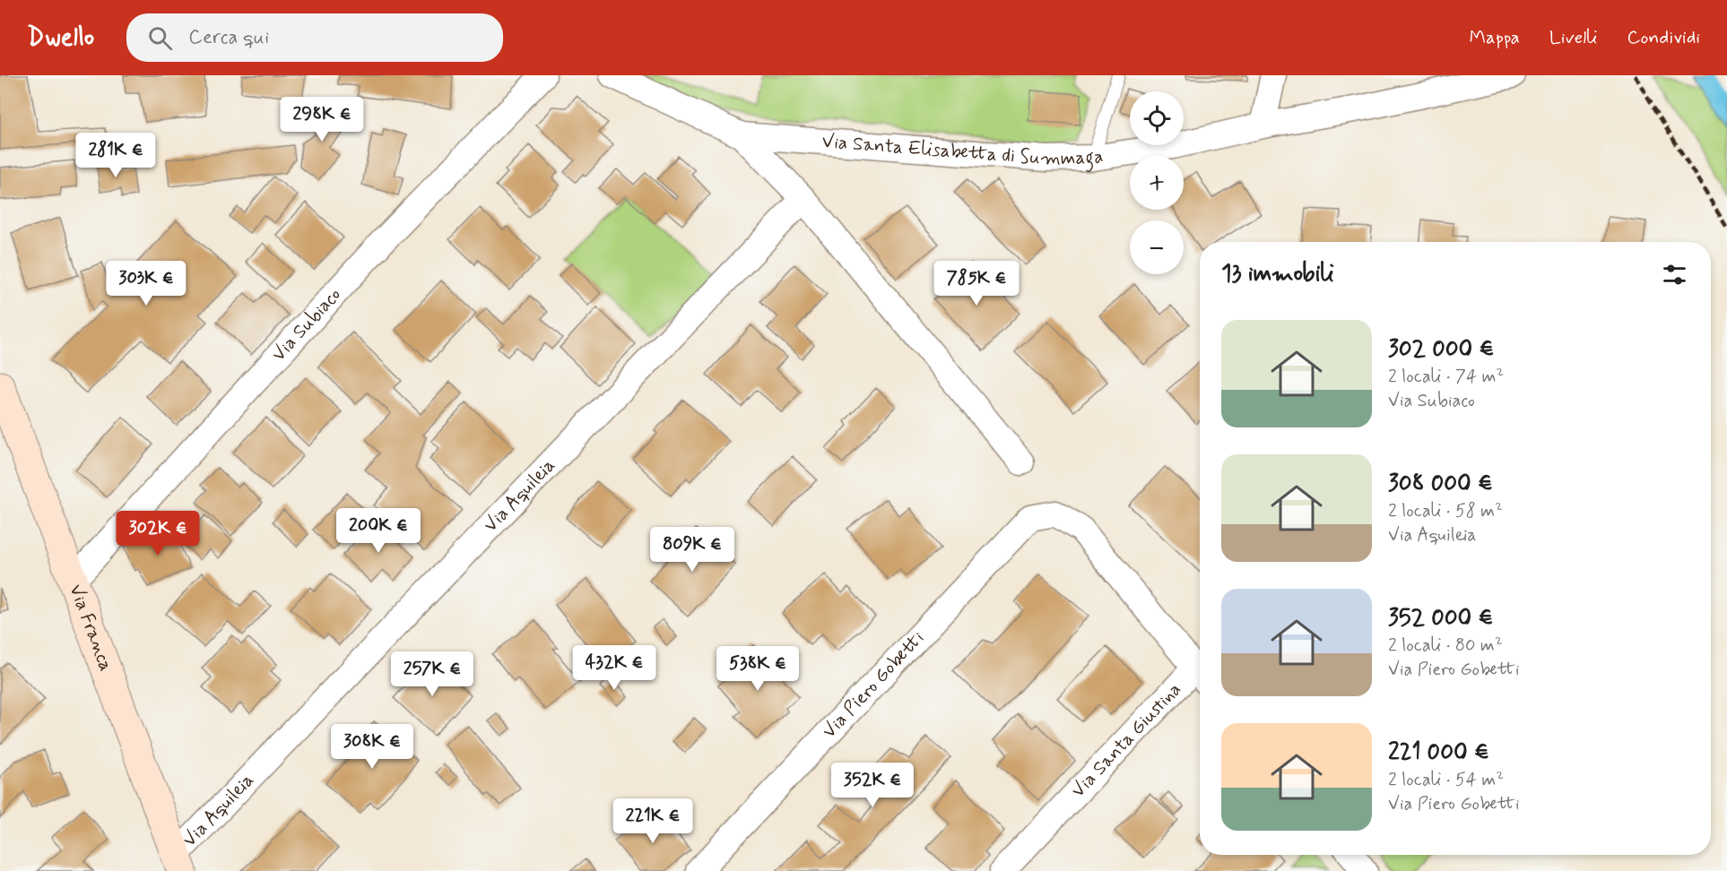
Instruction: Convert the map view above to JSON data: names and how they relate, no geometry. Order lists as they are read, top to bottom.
{
  "streets": {
    "street": [
      "Via Santa Elisabetta di Summaga",
      "Via Subiaco",
      "Via Aquileia",
      "Via Franca",
      "Via Piero Gobetti",
      "Via Santa Giustina"
    ]
  },
  "crossings": [
    ["Via Subiaco", "Via Franca"],
    ["Via Aquileia", "Via Franca"],
    ["Via Piero Gobetti", "Via Santa Giustina"]
  ],
  "page": {
    "header": "Dwello",
    "search": "Cerca qui",
    "nav": ["Mappa", "Livelli", "Condividi"],
    "map_buttons": ["+", "−"],
    "price": [
      "298K €",
      "281K €",
      "303K €",
      "785K €",
      "200K €",
      "302K €",
      "809K €",
      "432K €",
      "538K €",
      "257K €",
      "308K €",
      "352K €",
      "221K €"
    ],
    "heading": "13 immobili",
    "list": [
      {
        "name": "302 000 €",
        "note": "2 locali · 74 m² · Via Subiaco"
      },
      {
        "name": "308 000 €",
        "note": "2 locali · 58 m² · Via Aquileia"
      },
      {
        "name": "352 000 €",
        "note": "2 locali · 80 m² · Via Piero Gobetti"
      },
      {
        "name": "221 000 €",
        "note": "2 locali · 54 m² · Via Piero Gobetti"
      }
    ]
  }
}
